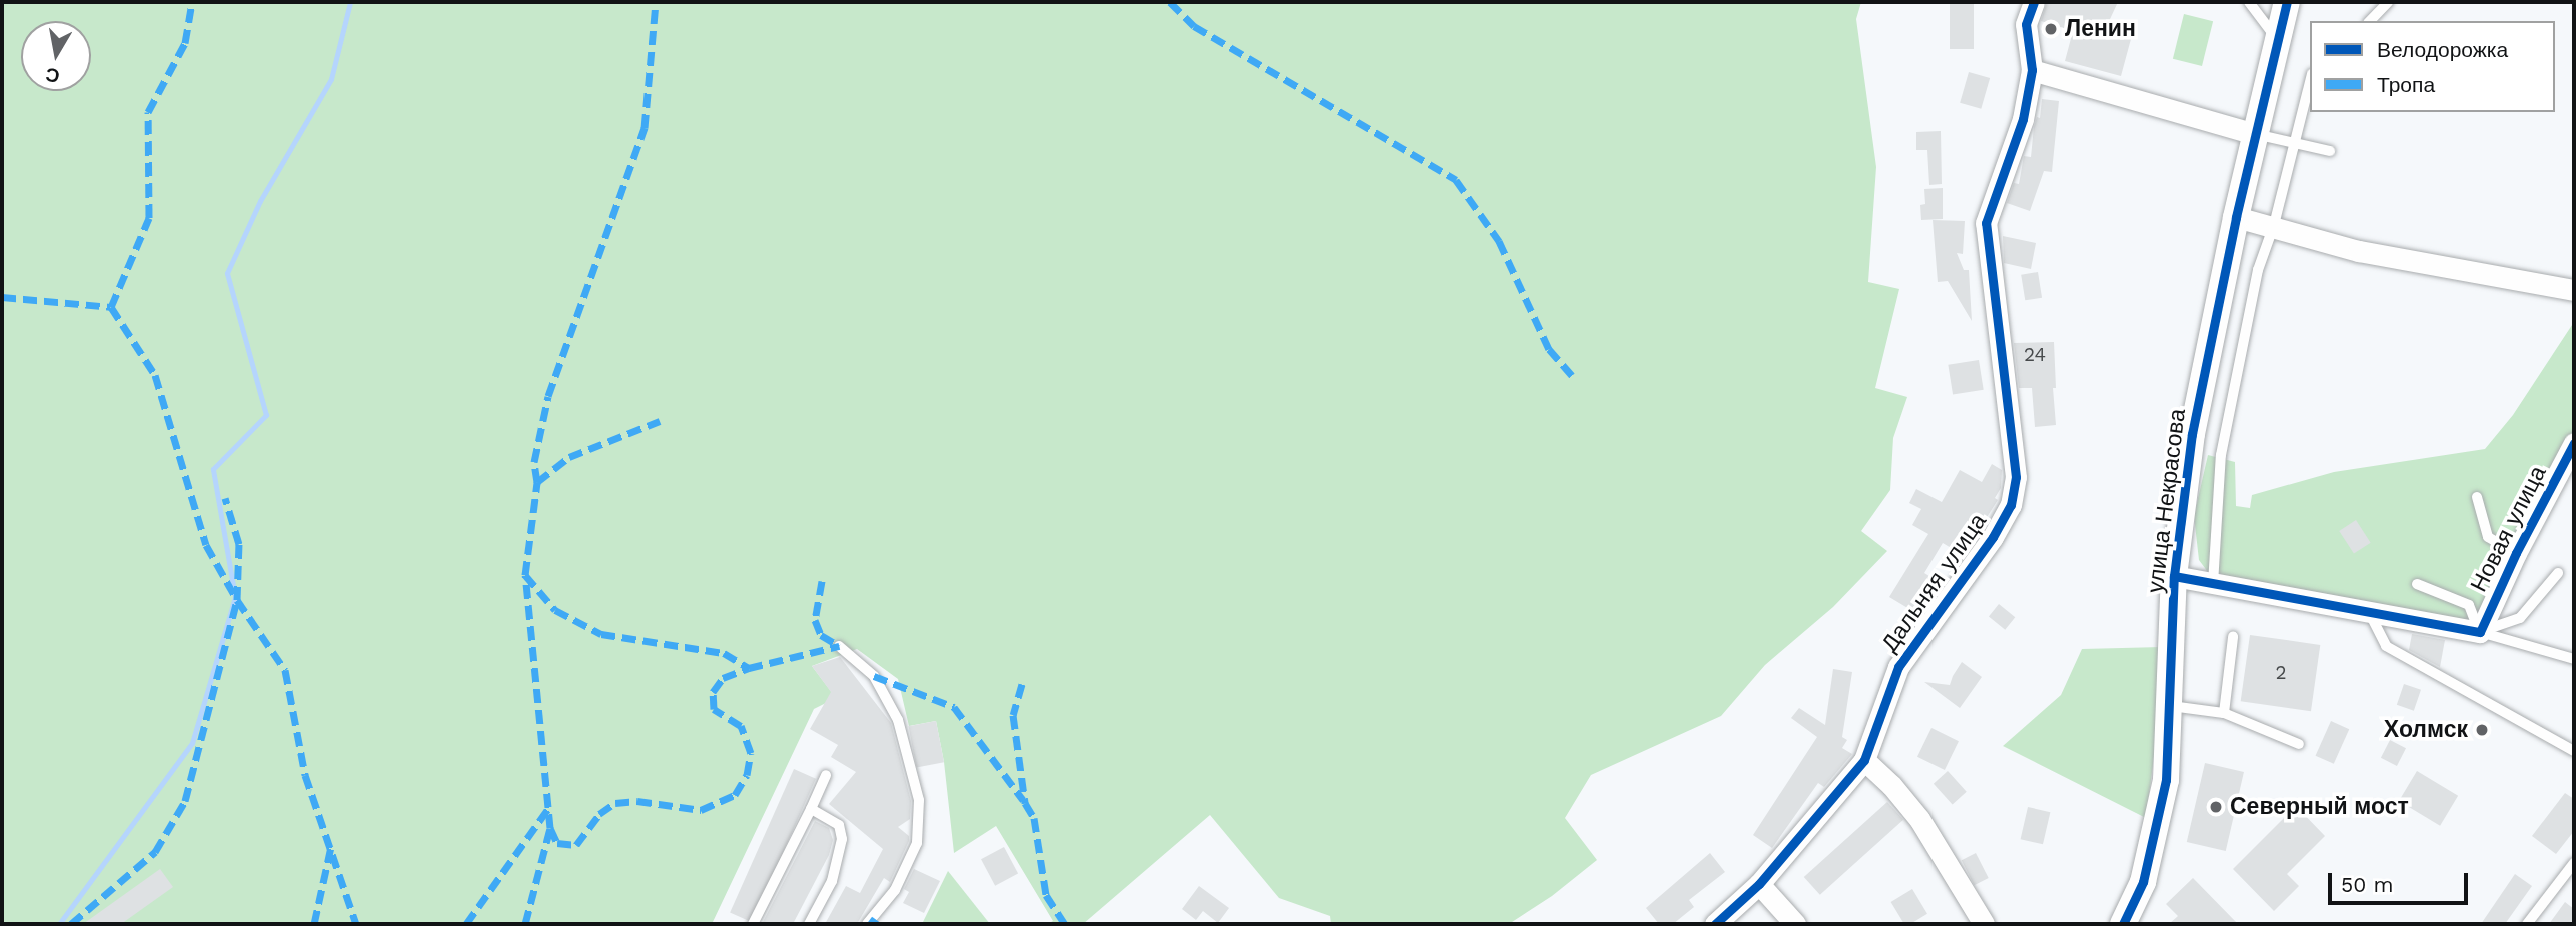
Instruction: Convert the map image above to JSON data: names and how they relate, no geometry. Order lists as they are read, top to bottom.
{
  "streets": {
    "street": ["улица Некрасова", "Новая улица", "Дальняя улица"]
  },
  "places": ["Ленин", "Холмск", "Северный мост"],
  "house_numbers": ["24", "2"],
  "legend": ["Велодорожка", "Тропа"],
  "scale_bar": "50 m",
  "north": "bottom"
}
